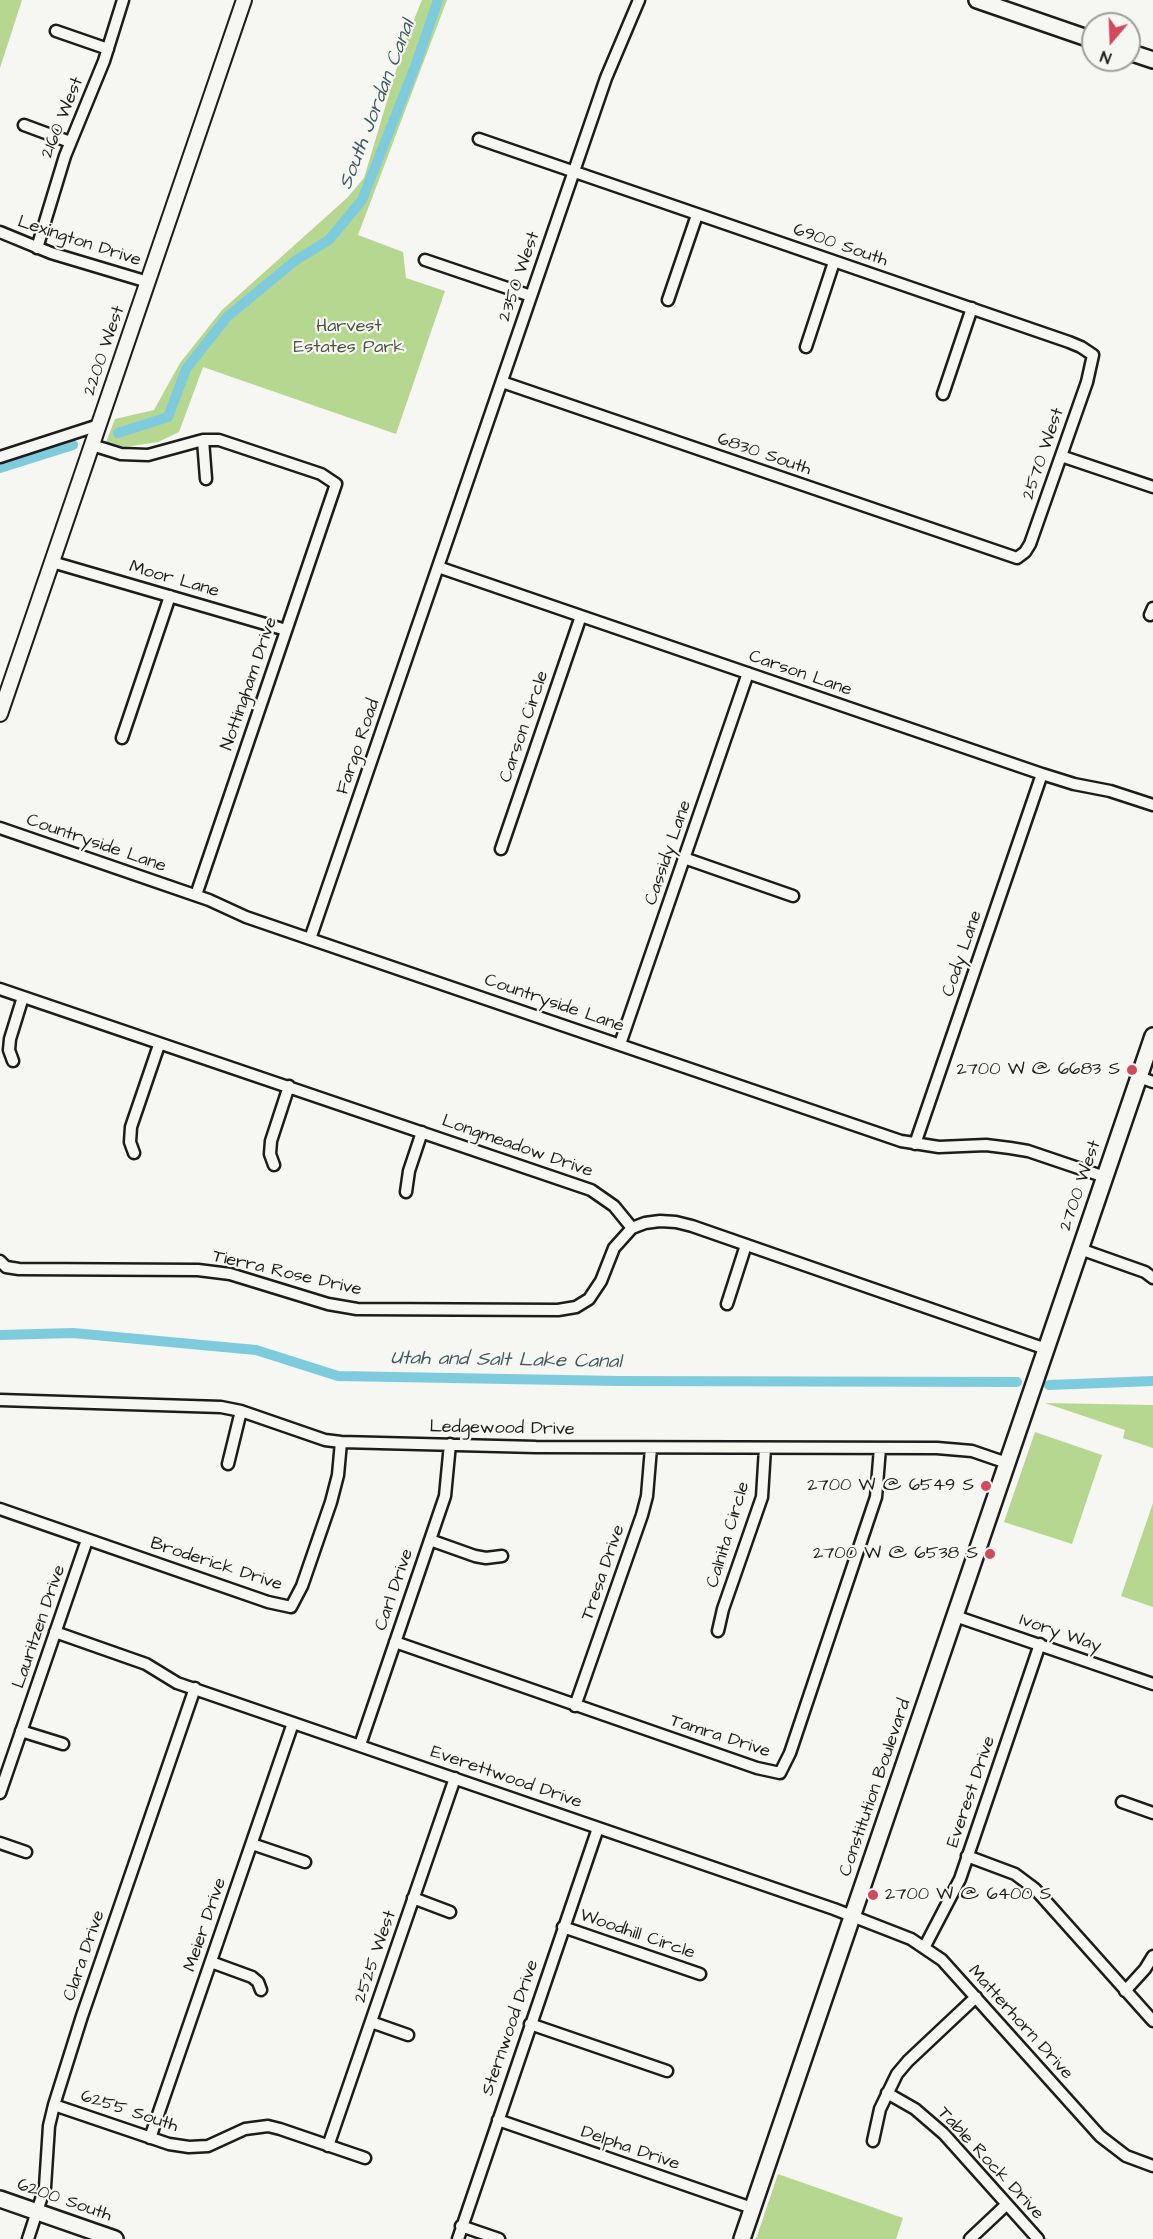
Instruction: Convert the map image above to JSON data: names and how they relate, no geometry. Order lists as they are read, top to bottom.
{
  "streets": {
    "main road": ["2700 West", "Constitution Boulevard", "6200 South"],
    "street": [
      "2160 West",
      "Lexington Drive",
      "6900 South",
      "2350 West",
      "2200 West",
      "2570 West",
      "6830 South",
      "Moor Lane",
      "Carson Lane",
      "Nottingham Drive",
      "Carson Circle",
      "Fargo Road",
      "Countryside Lane",
      "Cassidy Lane",
      "Cody Lane",
      "Longmeadow Drive",
      "Tierra Rose Drive",
      "Ledgewood Drive",
      "Calnita Circle",
      "Broderick Drive",
      "Tresa Drive",
      "Carl Drive",
      "Lauritzen Drive",
      "Ivory Way",
      "Tamra Drive",
      "Everettwood Drive",
      "Everest Drive",
      "Meier Drive",
      "Woodhill Circle",
      "Clara Drive",
      "2525 West",
      "Matterhorn Drive",
      "Sternwood Drive",
      "6255 South",
      "Delpha Drive",
      "Table Rock Drive"
    ]
  },
  "crossings": [
    ["2160 West", "Lexington Drive"],
    ["Lexington Drive", "2200 West"],
    ["6900 South", "2350 West"],
    ["6900 South", "2570 West"],
    ["2350 West", "6830 South"],
    ["2350 West", "Carson Lane"],
    ["2350 West", "Fargo Road"],
    ["2200 West", "Moor Lane"],
    ["2570 West", "6830 South"],
    ["Moor Lane", "Nottingham Drive"],
    ["Carson Lane", "Carson Circle"],
    ["Carson Lane", "Fargo Road"],
    ["Carson Lane", "Cassidy Lane"],
    ["Carson Lane", "Cody Lane"],
    ["Nottingham Drive", "Countryside Lane"],
    ["Fargo Road", "Countryside Lane"],
    ["Countryside Lane", "Cassidy Lane"],
    ["Countryside Lane", "Cody Lane"],
    ["Countryside Lane", "2700 West"],
    ["Longmeadow Drive", "Tierra Rose Drive"],
    ["2700 West", "Constitution Boulevard"],
    ["Ledgewood Drive", "Calnita Circle"],
    ["Ledgewood Drive", "Broderick Drive"],
    ["Ledgewood Drive", "Tresa Drive"],
    ["Ledgewood Drive", "Carl Drive"],
    ["Ledgewood Drive", "Tamra Drive"],
    ["Ledgewood Drive", "Constitution Boulevard"],
    ["Broderick Drive", "Lauritzen Drive"],
    ["Tresa Drive", "Tamra Drive"],
    ["Carl Drive", "Tamra Drive"],
    ["Carl Drive", "Everettwood Drive"],
    ["Lauritzen Drive", "Everettwood Drive"],
    ["Ivory Way", "Constitution Boulevard"],
    ["Ivory Way", "Everest Drive"],
    ["Everettwood Drive", "Constitution Boulevard"],
    ["Everettwood Drive", "Meier Drive"],
    ["Everettwood Drive", "Clara Drive"],
    ["Everettwood Drive", "2525 West"],
    ["Everettwood Drive", "Matterhorn Drive"],
    ["Everettwood Drive", "Sternwood Drive"],
    ["Constitution Boulevard", "Matterhorn Drive"],
    ["Constitution Boulevard", "Delpha Drive"],
    ["Everest Drive", "Matterhorn Drive"],
    ["Meier Drive", "6255 South"],
    ["Woodhill Circle", "Sternwood Drive"],
    ["Clara Drive", "6255 South"],
    ["Clara Drive", "6200 South"],
    ["2525 West", "6255 South"],
    ["Sternwood Drive", "Delpha Drive"]
  ],
  "water": ["South Jordan Canal", "Utah and Salt Lake Canal"],
  "parks": ["Harvest Estates Park"],
  "places": [
    "2700 W @ 6683 S",
    "2700 W @ 6549 S",
    "2700 W @ 6538 S",
    "2700 W @ 6400 S"
  ],
  "north": "bottom"
}
